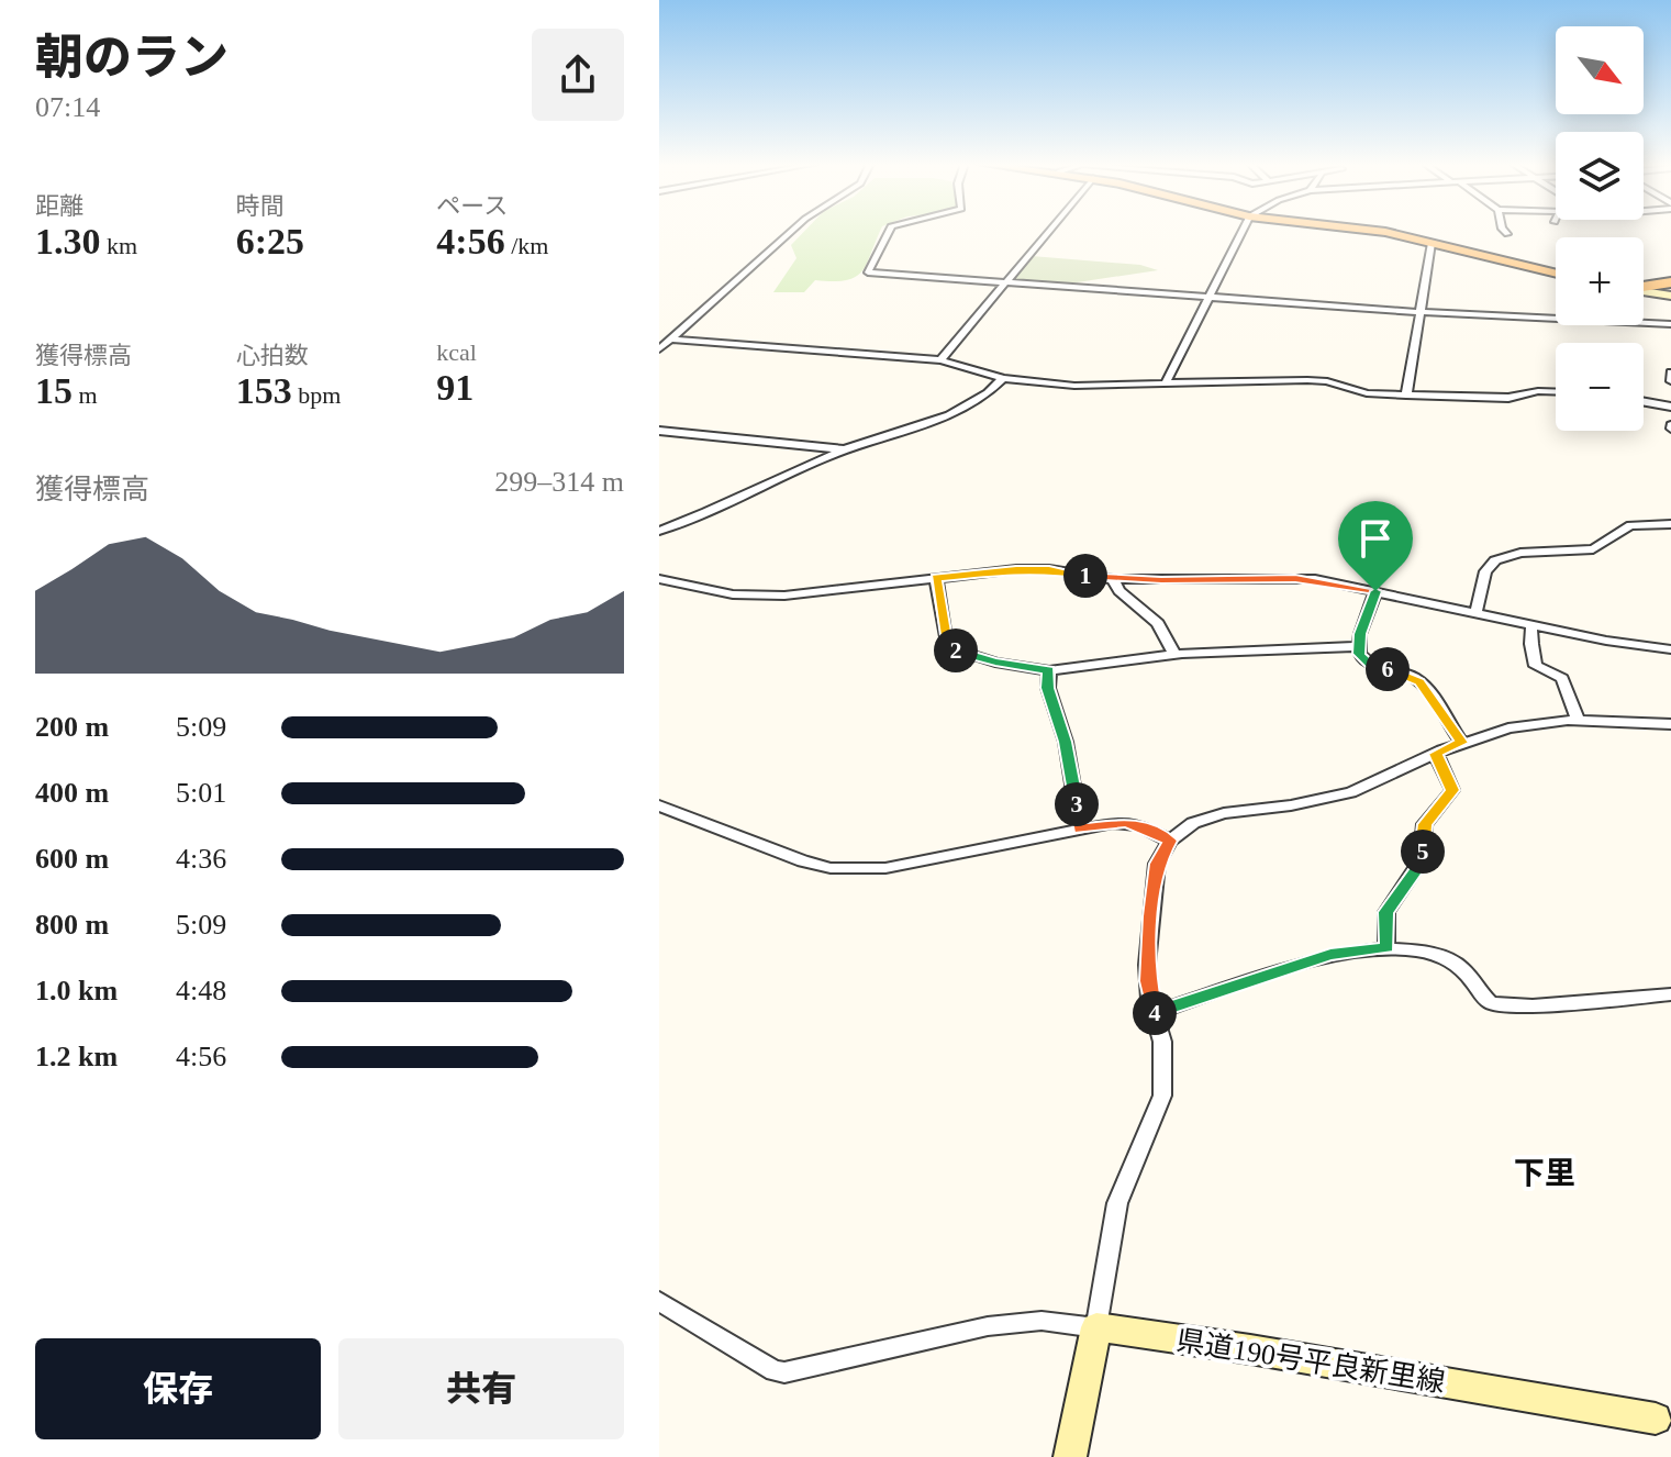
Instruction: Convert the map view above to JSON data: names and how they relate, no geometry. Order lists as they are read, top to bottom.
{
  "streets": {
    "main road": ["県道190号平良新里線"]
  },
  "districts": ["下里"],
  "north": "bottom right",
  "page": {
    "heading": ["朝のラン", "07:14"],
    "map_buttons": ["+", "−"],
    "stats": [
      ["距離", "1.30 km"],
      ["時間", "6:25"],
      ["ペース", "4:56 /km"],
      ["獲得標高", "15 m"],
      ["心拍数", "153 bpm"],
      ["kcal", "91"]
    ],
    "chart": ["獲得標高", "299–314 m"],
    "pins": [
      "1",
      "2",
      "6",
      "3",
      "5",
      "4"
    ],
    "list": [
      {
        "name": "200 m",
        "note": "5:09"
      },
      {
        "name": "400 m",
        "note": "5:01"
      },
      {
        "name": "600 m",
        "note": "4:36"
      },
      {
        "name": "800 m",
        "note": "5:09"
      },
      {
        "name": "1.0 km",
        "note": "4:48"
      },
      {
        "name": "1.2 km",
        "note": "4:56"
      }
    ],
    "buttons": ["保存", "共有"]
  }
}
